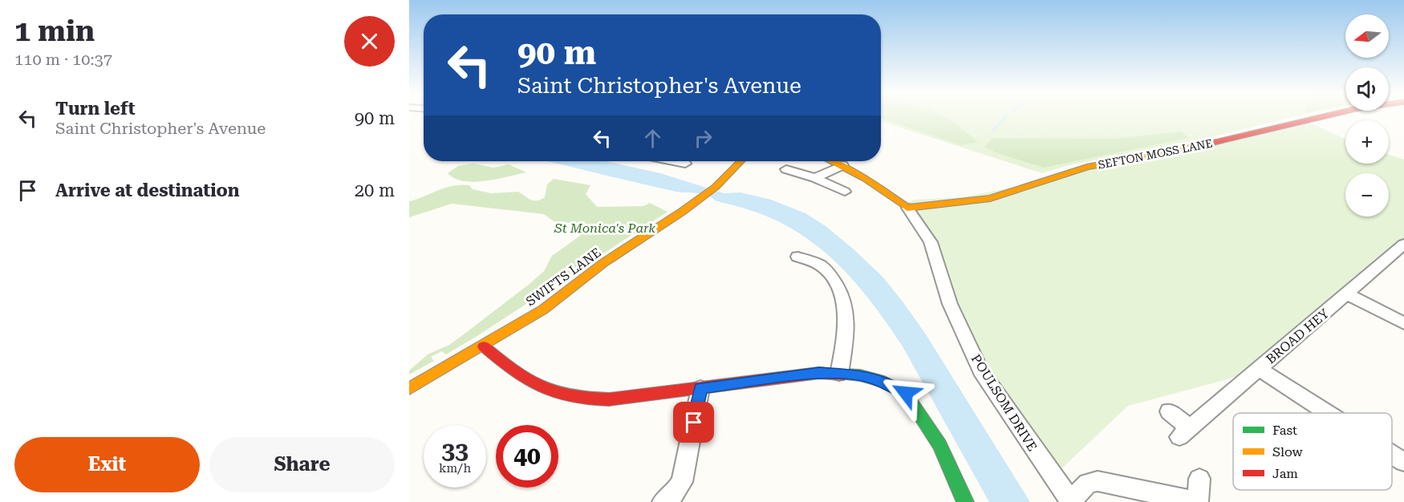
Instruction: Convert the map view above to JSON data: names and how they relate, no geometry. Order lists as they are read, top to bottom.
{
  "streets": {
    "street": [
      "SEFTON MOSS LANE",
      "SWIFTS LANE",
      "BROAD HEY",
      "POULSOM DRIVE"
    ]
  },
  "crossings": [
    ["SEFTON MOSS LANE", "POULSOM DRIVE"]
  ],
  "parks": ["St Monica's Park"],
  "legend": ["Fast", "Slow", "Jam"],
  "north": "left",
  "page": {
    "heading": ["1 min", "110 m · 10:37"],
    "map_buttons": ["+", "−"],
    "turn": ["90 m", "Saint Christopher's Avenue"],
    "list": [
      {
        "name": "Turn left",
        "note": "Saint Christopher's Avenue",
        "value": "90 m"
      },
      {
        "name": "Arrive at destination",
        "value": "20 m"
      }
    ],
    "speed": "33 km/h",
    "limit": "40",
    "buttons": ["Exit", "Share"]
  }
}
